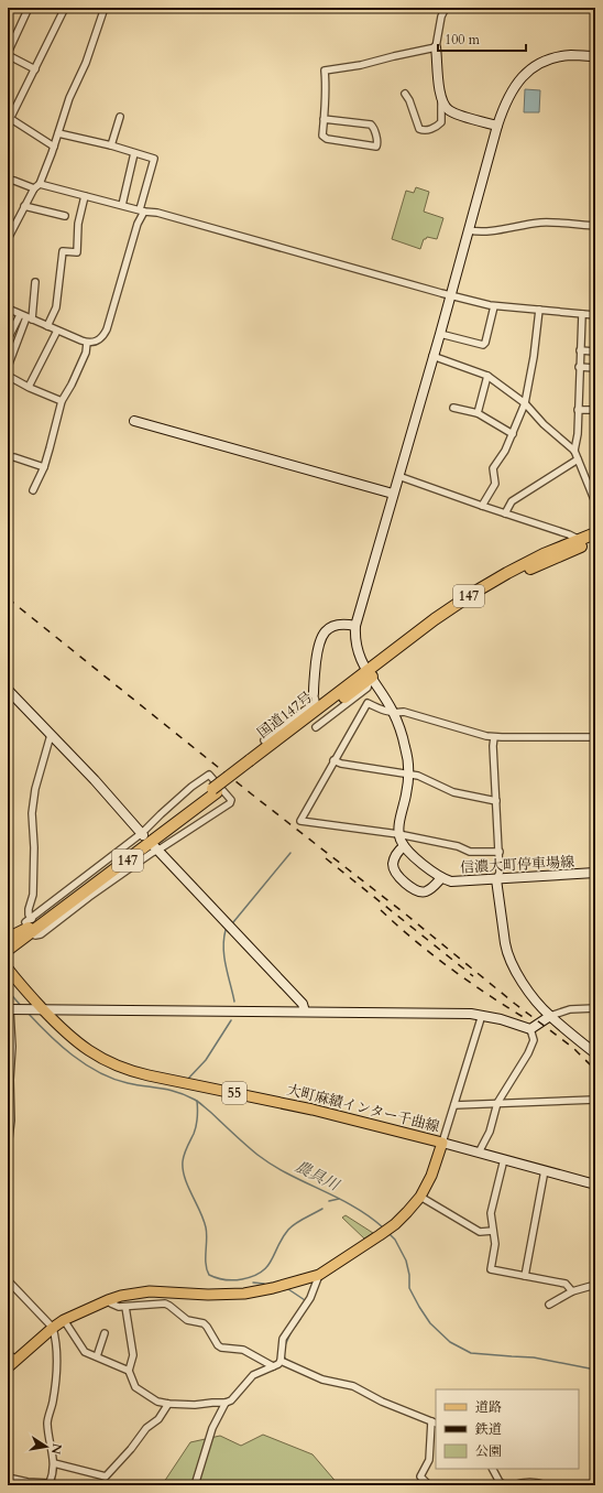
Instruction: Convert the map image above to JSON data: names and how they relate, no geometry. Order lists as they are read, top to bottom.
{
  "streets": {
    "highway": ["147", "国道147号"],
    "main road": ["55", "大町麻績インター千曲線"],
    "street": ["信濃大町停車場線"]
  },
  "crossings": [
    ["147", "国道147号"]
  ],
  "water": ["農具川"],
  "legend": ["道路", "鉄道", "公園"],
  "scale_bar": "100 m",
  "north": "right"
}
